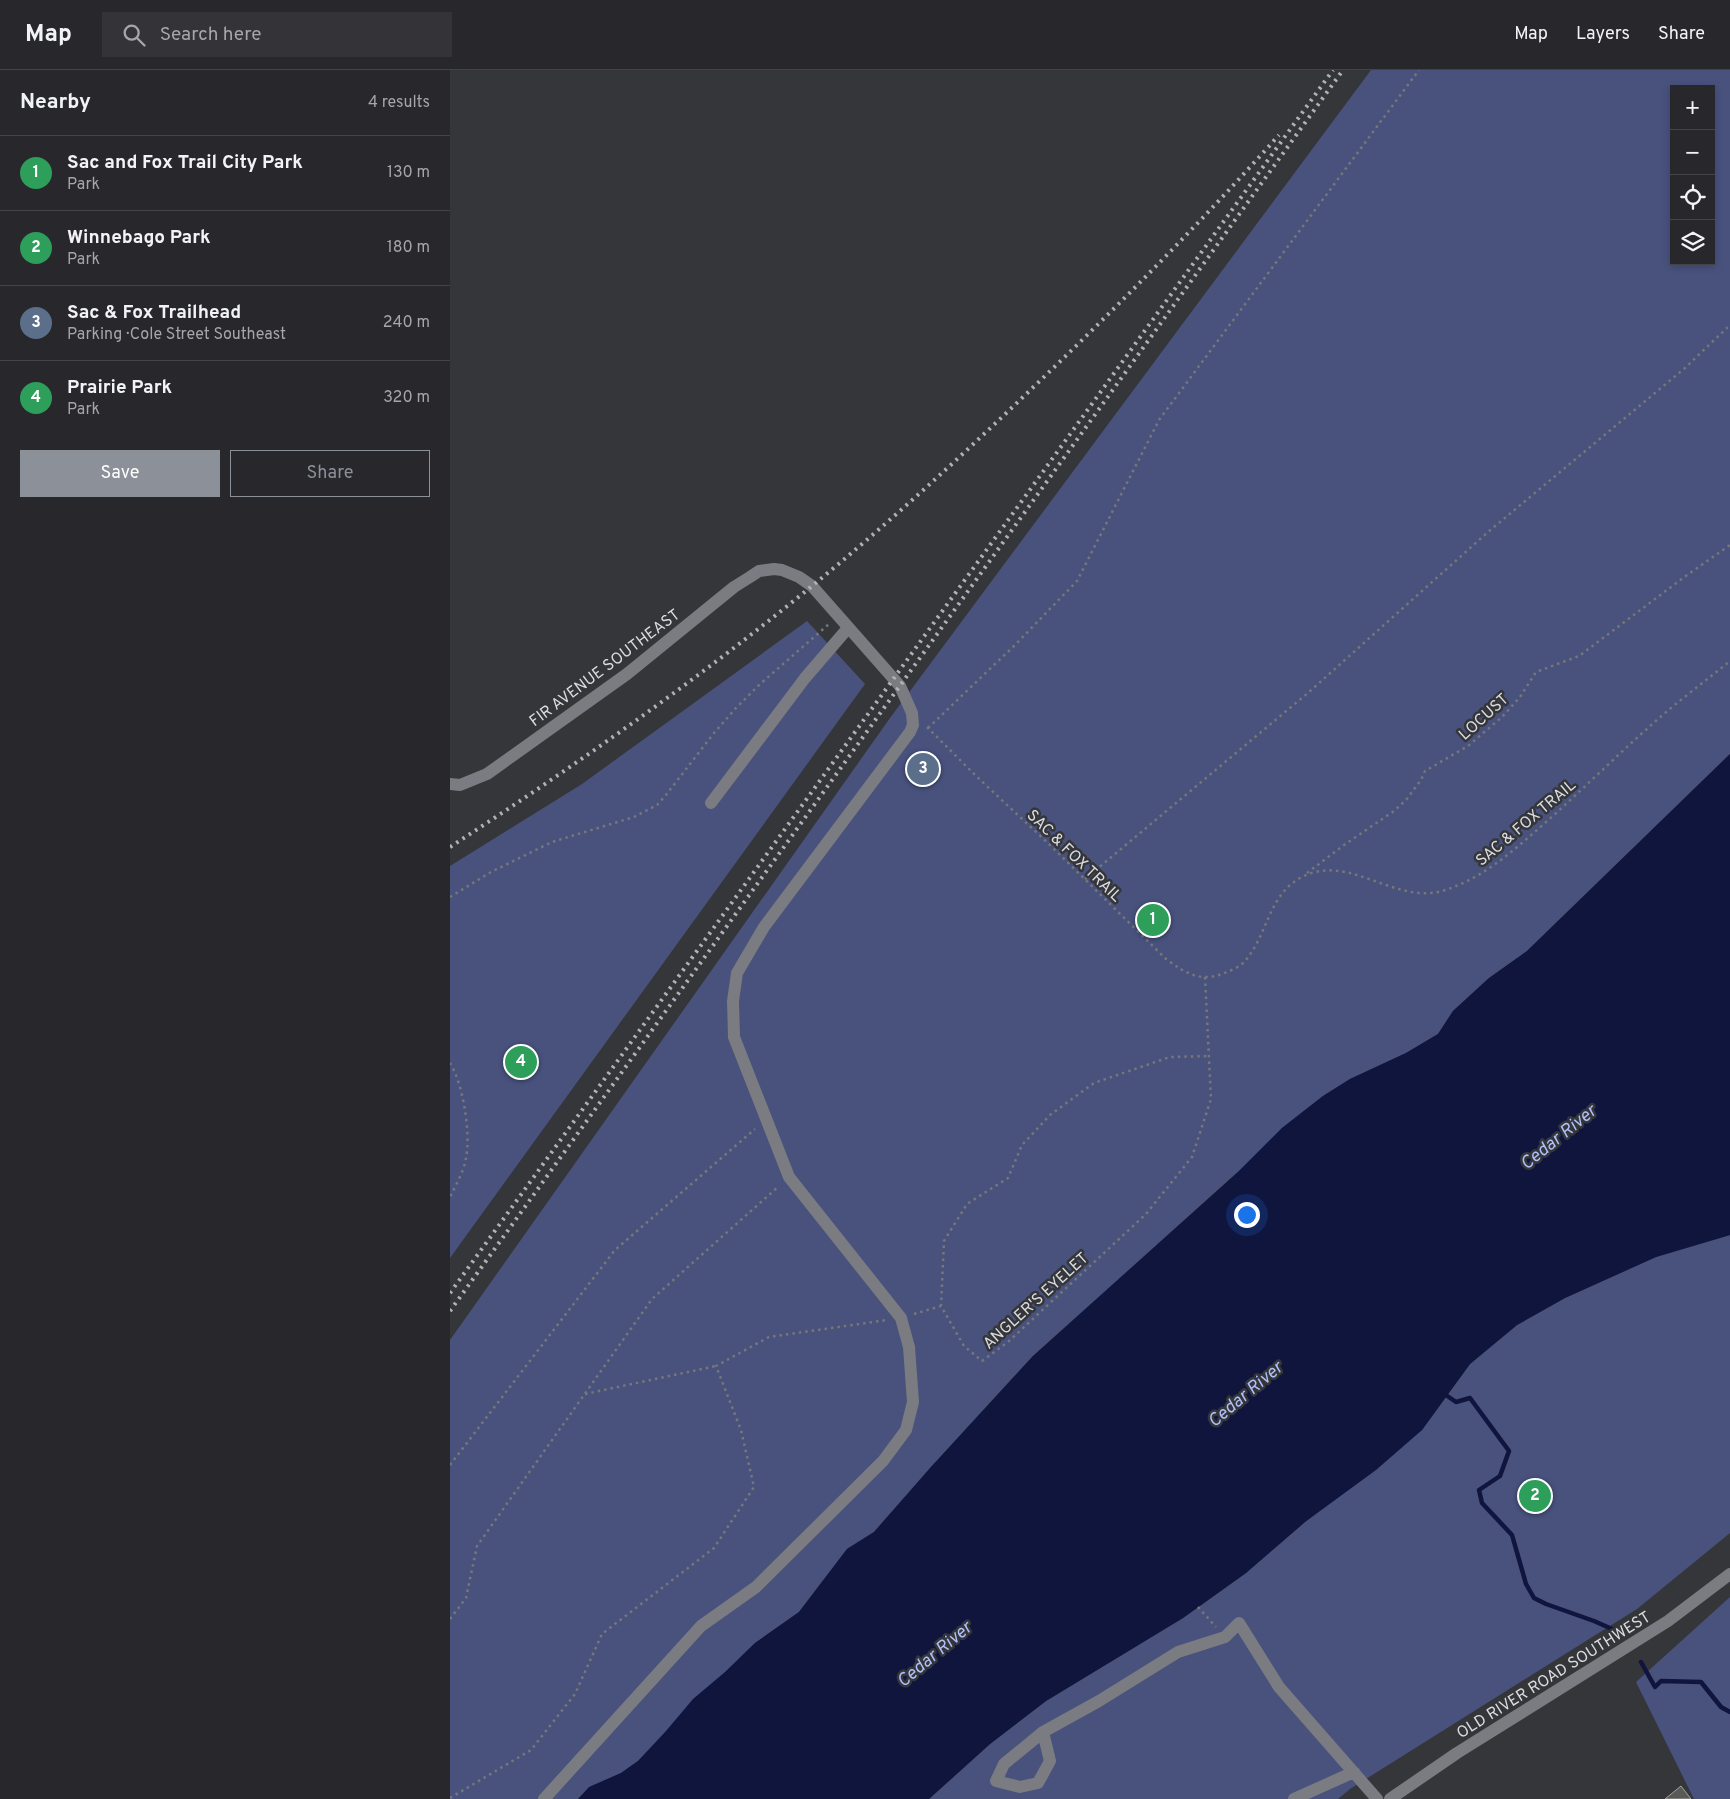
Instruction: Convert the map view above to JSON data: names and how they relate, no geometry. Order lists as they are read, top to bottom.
{
  "streets": {
    "street": ["FIR AVENUE SOUTHEAST", "OLD RIVER ROAD SOUTHWEST"],
    "path": ["LOCUST", "SAC & FOX TRAIL", "ANGLER'S EYELET"]
  },
  "crossings": [
    ["LOCUST", "SAC & FOX TRAIL"],
    ["SAC & FOX TRAIL", "ANGLER'S EYELET"]
  ],
  "water": ["Cedar River"],
  "page": {
    "header": "Map",
    "search": "Search here",
    "nav": ["Map", "Layers", "Share"],
    "heading": ["Nearby", "4 results"],
    "map_buttons": ["+", "−"],
    "list": [
      {
        "mark": "1",
        "name": "Sac and Fox Trail City Park",
        "note": "Park",
        "value": "130 m"
      },
      {
        "mark": "2",
        "name": "Winnebago Park",
        "note": "Park",
        "value": "180 m"
      },
      {
        "mark": "3",
        "name": "Sac & Fox Trailhead",
        "note": "Parking · Cole Street Southeast",
        "value": "240 m"
      },
      {
        "mark": "4",
        "name": "Prairie Park",
        "note": "Park",
        "value": "320 m"
      }
    ],
    "buttons": ["Save", "Share"],
    "pins": [
      "3",
      "1",
      "4",
      "2"
    ]
  }
}
